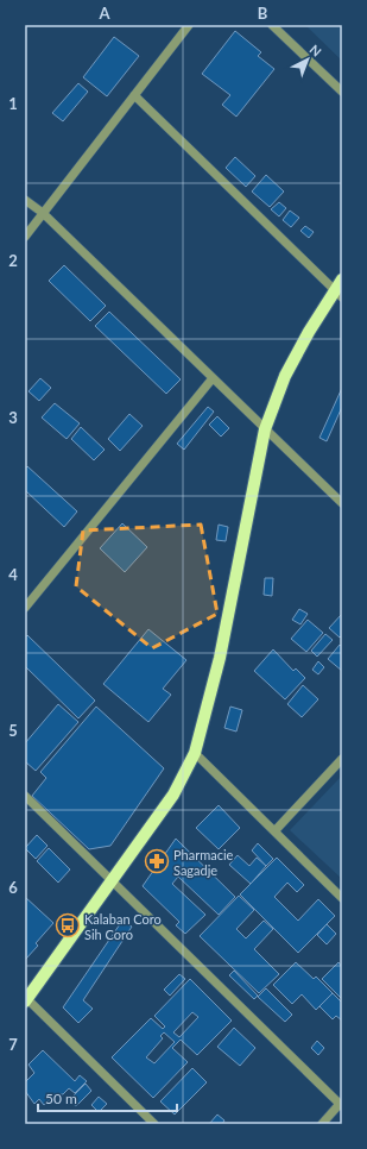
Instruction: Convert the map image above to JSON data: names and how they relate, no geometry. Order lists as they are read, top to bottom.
{
  "places": {
    "pharmacy": ["Pharmacie Sagadje"],
    "bus stop": ["Kalaban Coro Sih Coro"]
  },
  "scale_bar": "50 m",
  "north": "top right",
  "grid": {
    "columns": ["A", "B"],
    "rows": [
      "1",
      "2",
      "3",
      "4",
      "5",
      "6",
      "7"
    ]
  }
}
